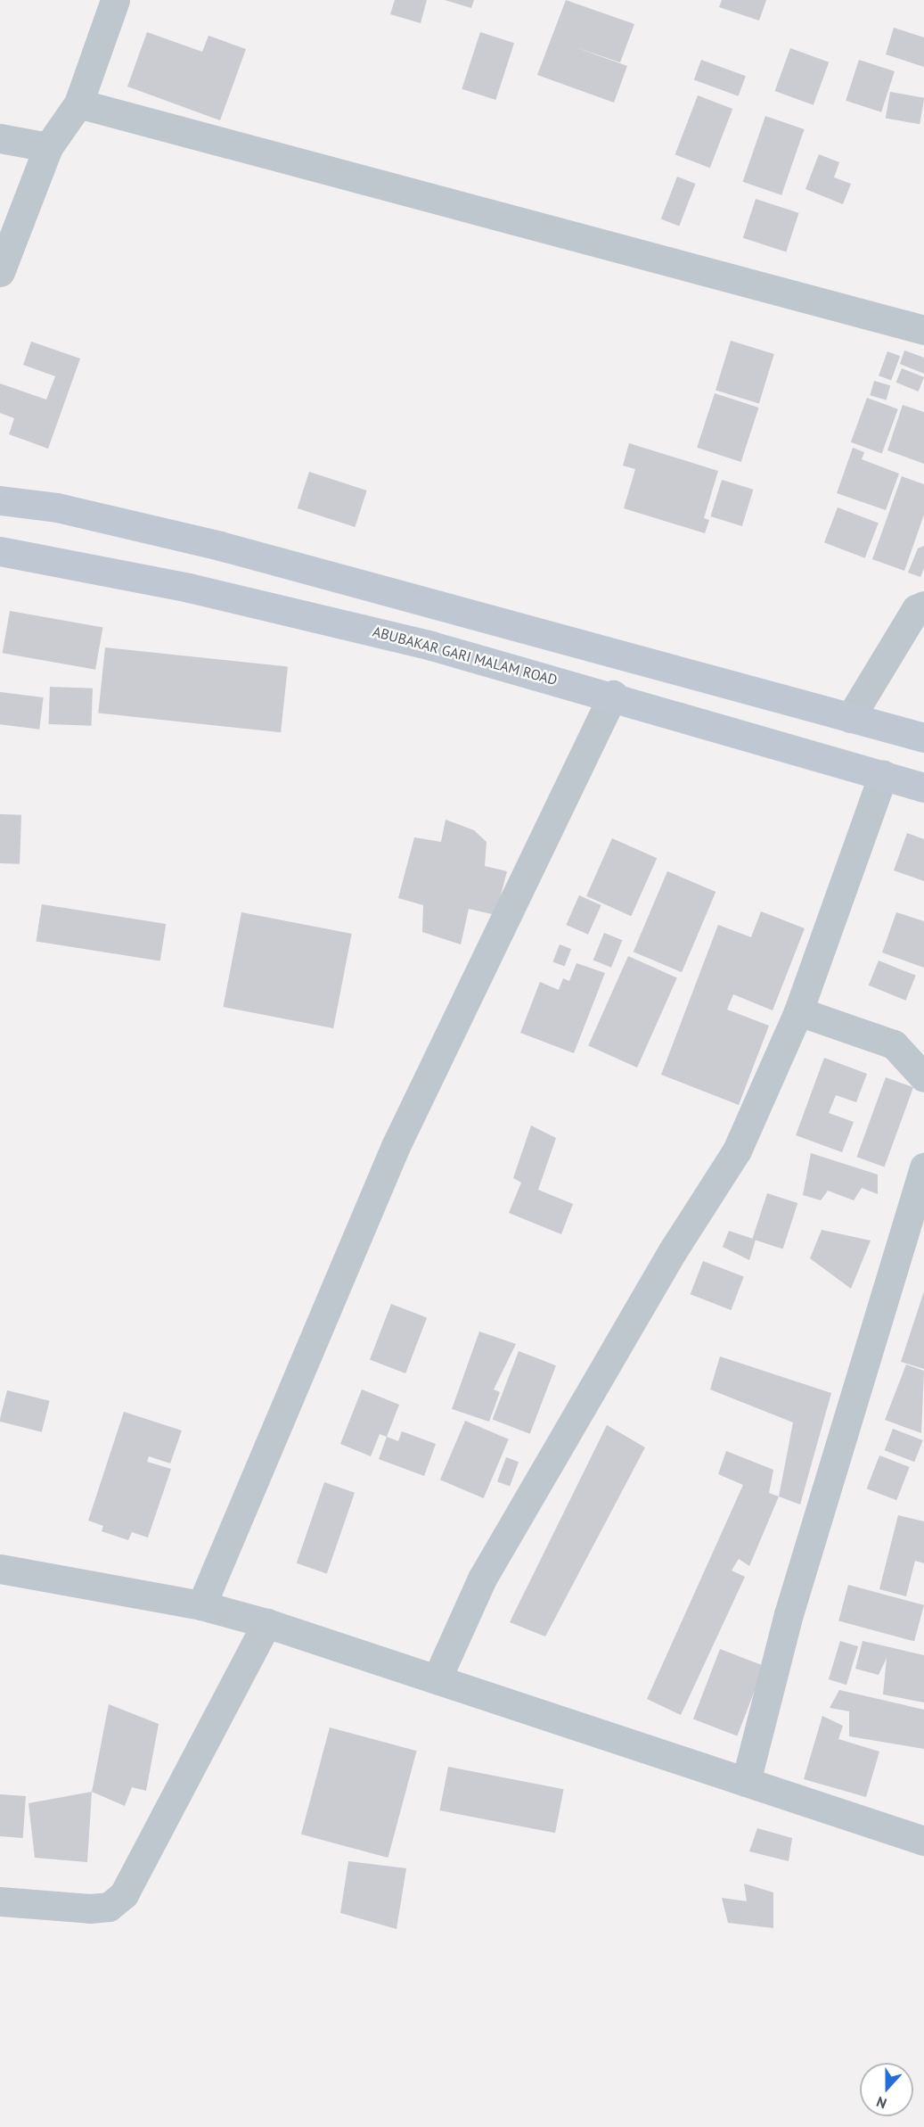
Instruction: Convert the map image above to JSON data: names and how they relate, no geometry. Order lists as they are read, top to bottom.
{
  "streets": {
    "street": ["ABUBAKAR GARI MALAM ROAD"]
  },
  "north": "bottom"
}
